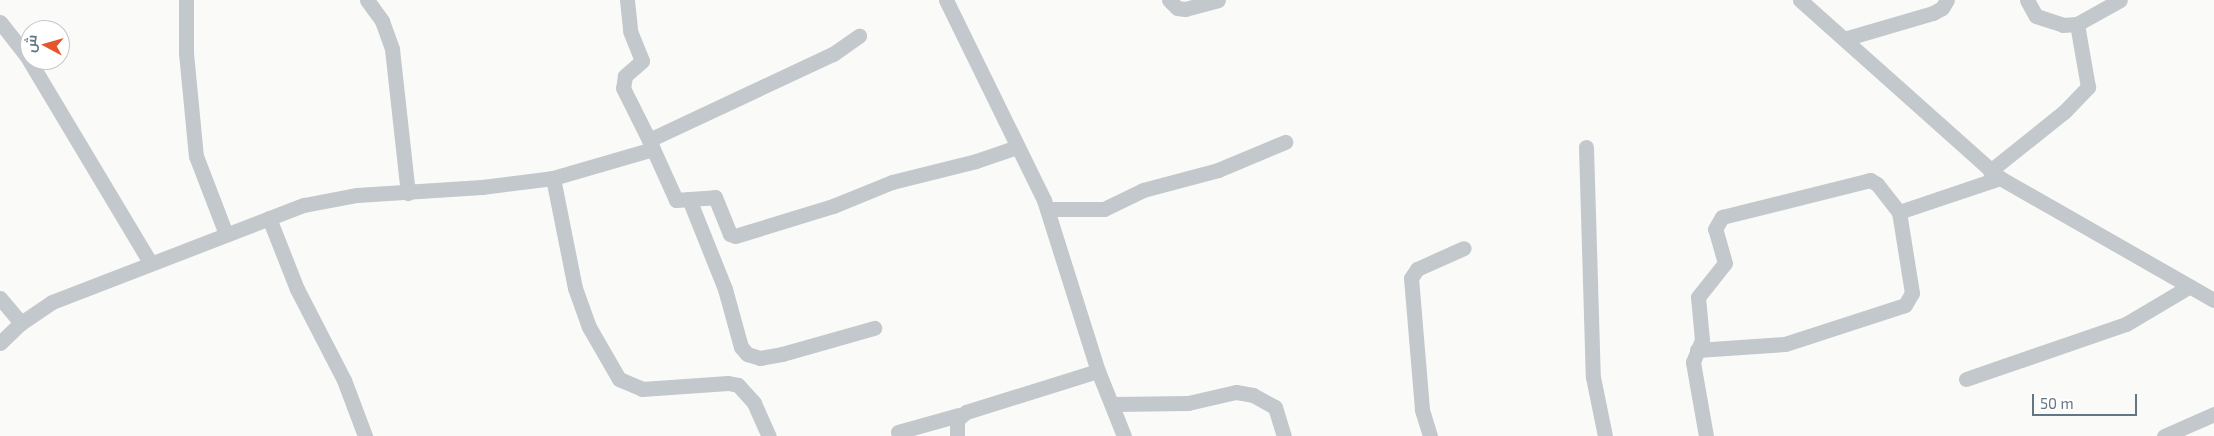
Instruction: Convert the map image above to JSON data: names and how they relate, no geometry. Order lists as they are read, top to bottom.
{
  "scale_bar": "50 m",
  "north": "left"
}
